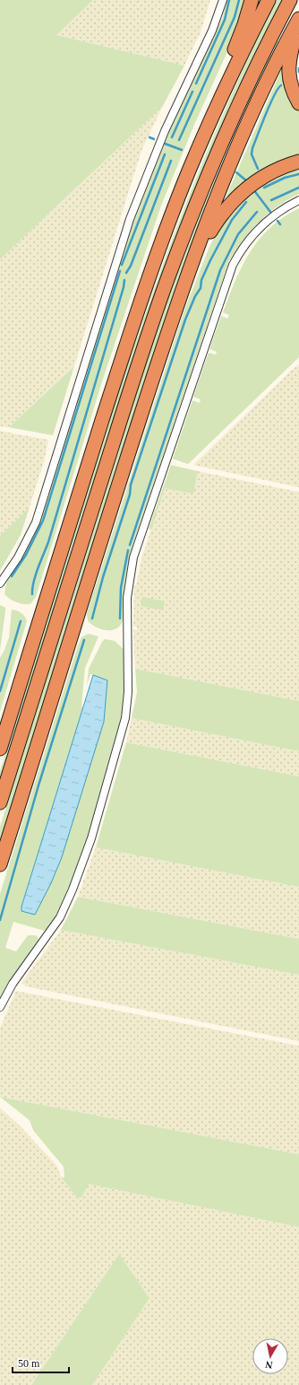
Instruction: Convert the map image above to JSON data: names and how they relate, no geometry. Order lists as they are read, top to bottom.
{
  "scale_bar": "50 m",
  "north": "bottom"
}
